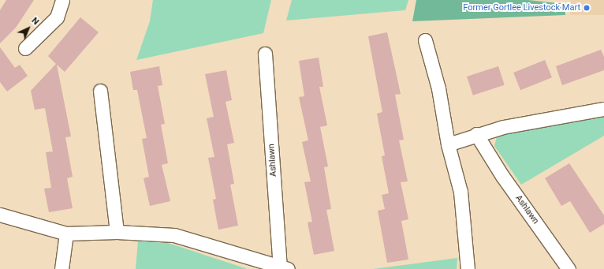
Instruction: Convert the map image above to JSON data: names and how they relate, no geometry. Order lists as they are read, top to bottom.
{
  "streets": {
    "street": ["Ashlawn"]
  },
  "places": ["Former Gortlee Livestock Mart"],
  "north": "top right"
}
